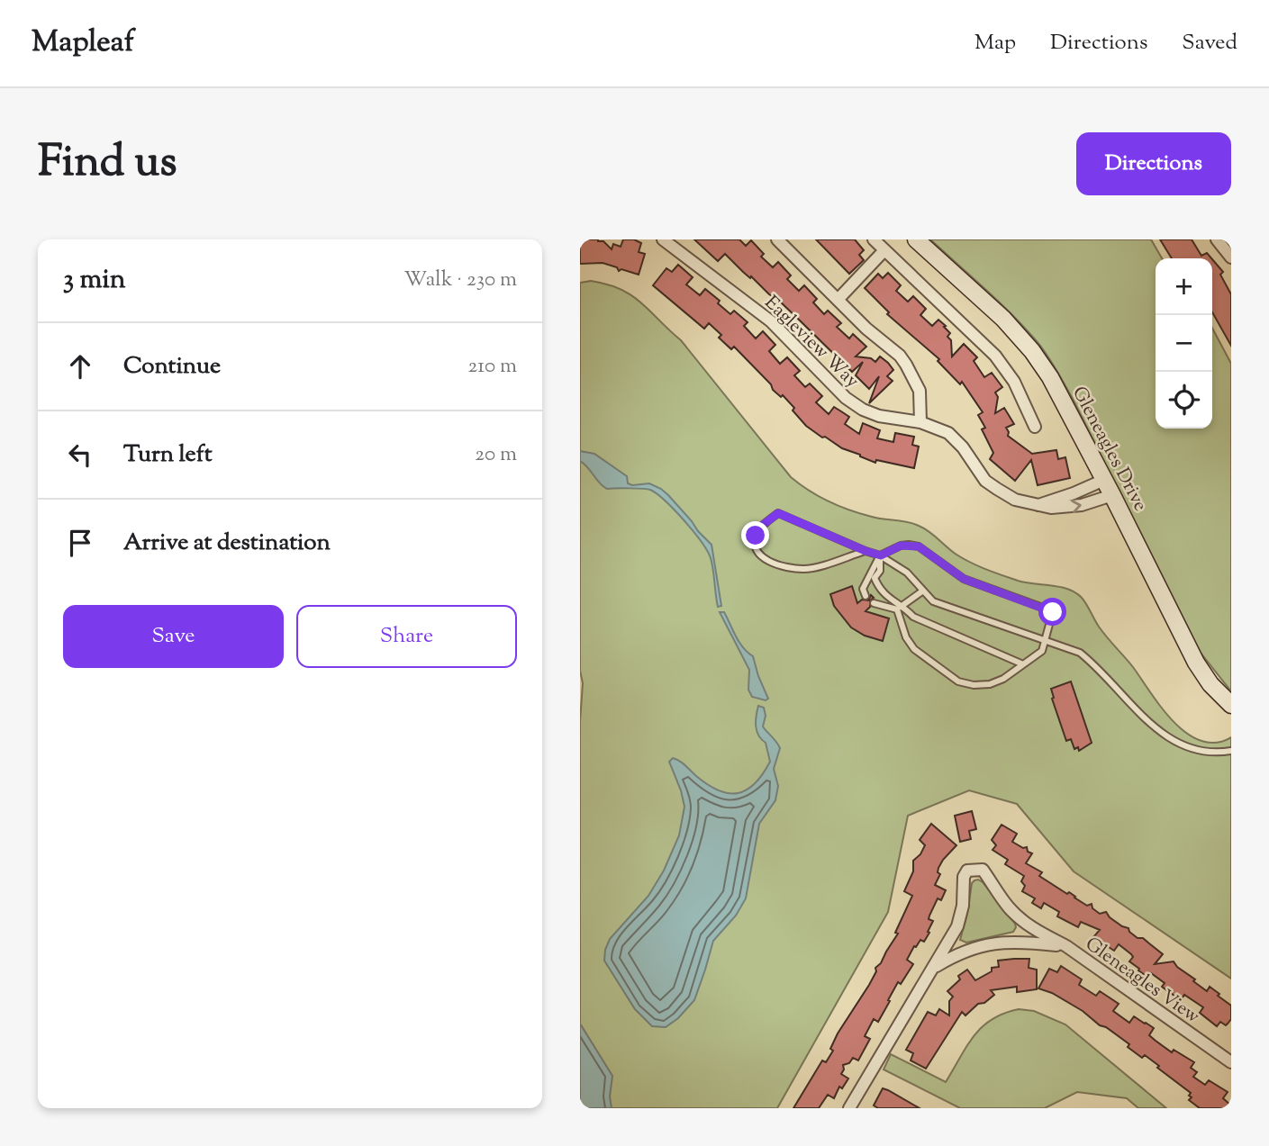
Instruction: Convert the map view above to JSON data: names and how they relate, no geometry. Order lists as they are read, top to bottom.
{
  "streets": {
    "street": ["Eagleview Way", "Gleneagles Drive", "Gleneagles View"]
  },
  "crossings": [
    ["Eagleview Way", "Gleneagles Drive"]
  ],
  "page": {
    "header": "Mapleaf",
    "nav": ["Map", "Directions", "Saved"],
    "title": "Find us",
    "buttons": [
      "Directions",
      ["Save", "Share"]
    ],
    "heading": ["3 min", "Walk · 230 m"],
    "map_buttons": ["+", "−"],
    "list": [
      ["Continue", "210 m"],
      ["Turn left", "20 m"],
      "Arrive at destination"
    ]
  }
}
